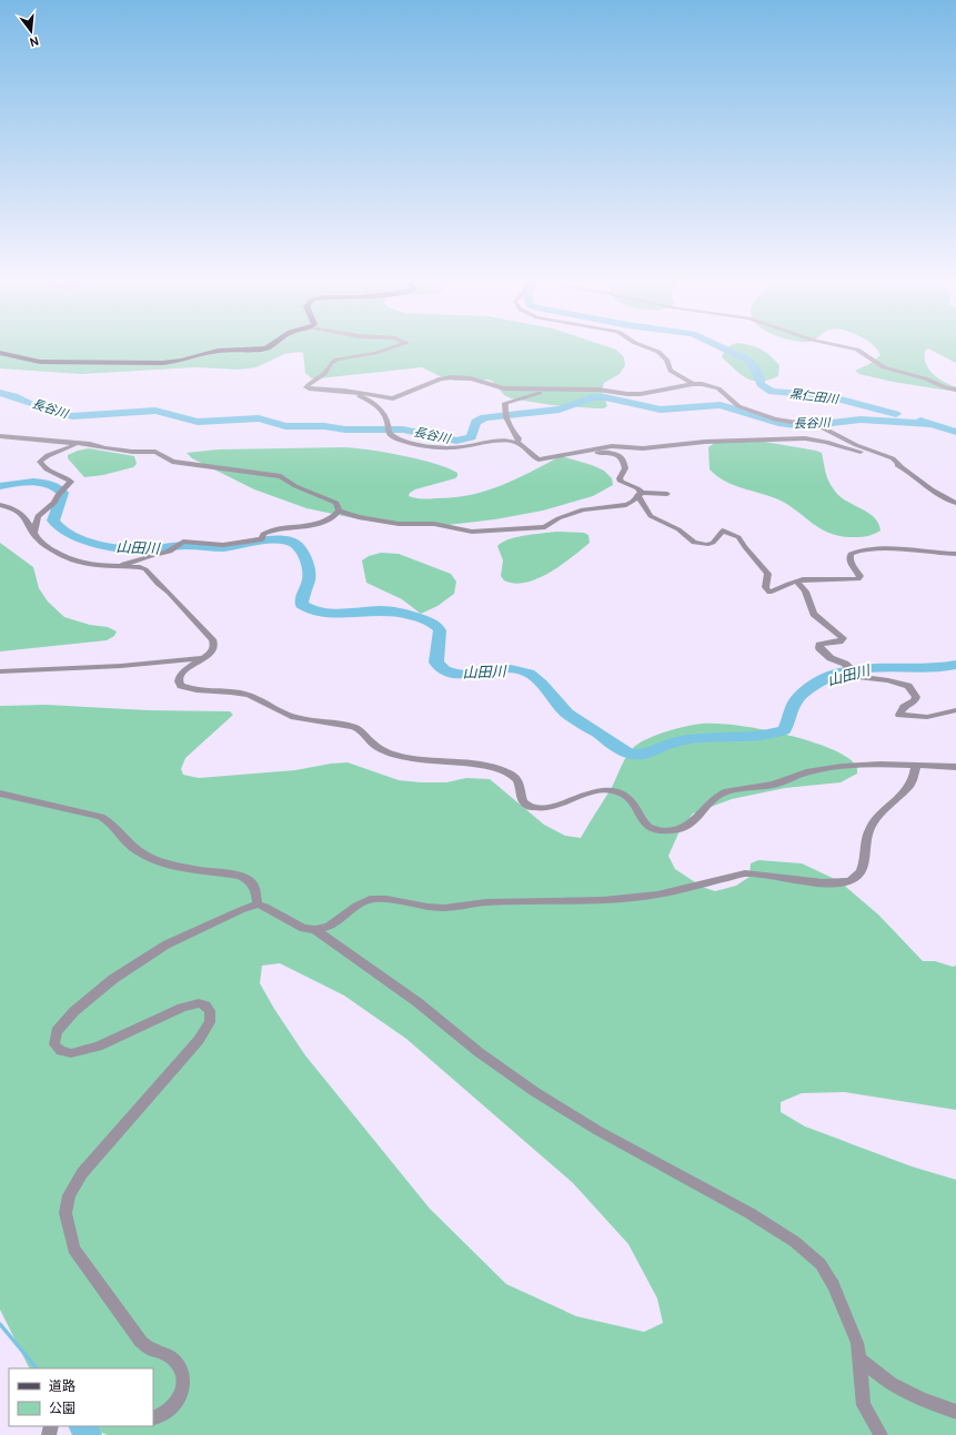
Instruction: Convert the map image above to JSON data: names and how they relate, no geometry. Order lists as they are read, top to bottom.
{
  "water": ["黒仁田川", "長谷川", "山田川"],
  "legend": ["道路", "公園"],
  "north": "bottom"
}
